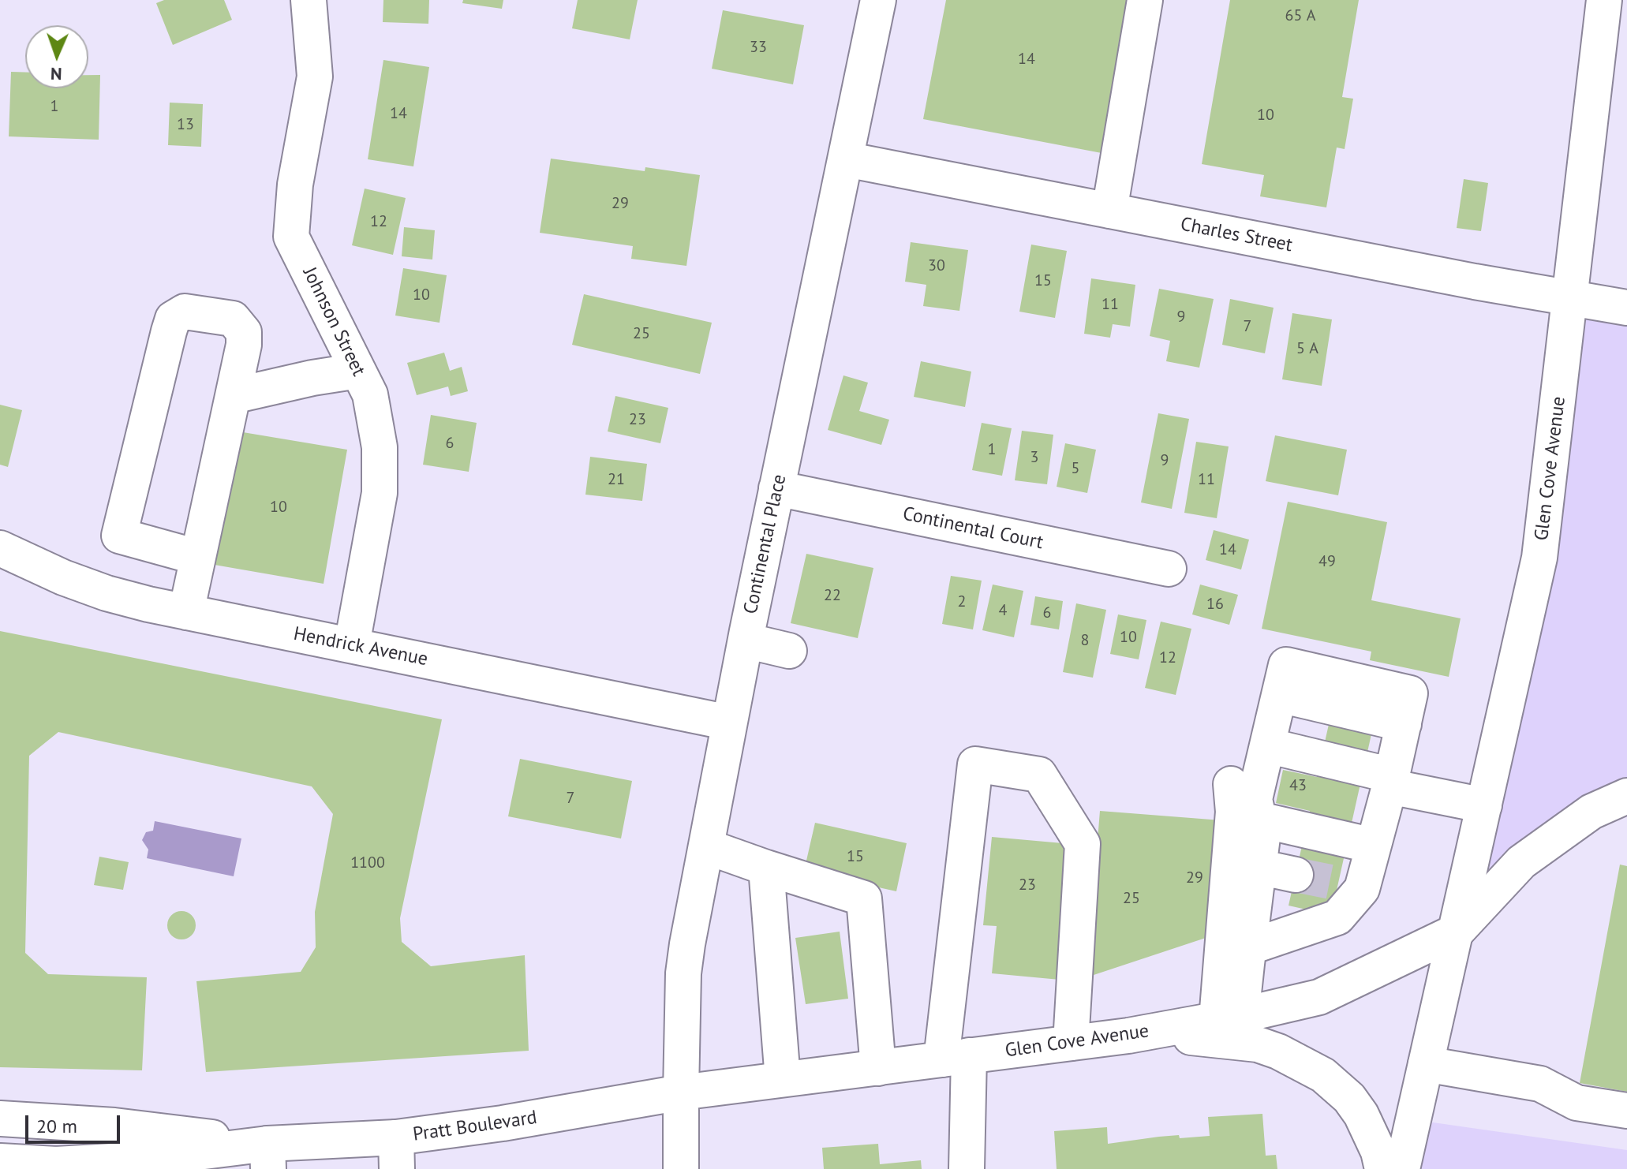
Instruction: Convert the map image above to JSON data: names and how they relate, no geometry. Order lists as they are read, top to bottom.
{
  "streets": {
    "street": [
      "Charles Street",
      "Johnson Street",
      "Glen Cove Avenue",
      "Continental Court",
      "Continental Place",
      "Hendrick Avenue",
      "Pratt Boulevard"
    ]
  },
  "crossings": [
    ["Charles Street", "Glen Cove Avenue"],
    ["Charles Street", "Continental Place"],
    ["Johnson Street", "Hendrick Avenue"],
    ["Glen Cove Avenue", "Continental Place"],
    ["Glen Cove Avenue", "Pratt Boulevard"],
    ["Continental Court", "Continental Place"],
    ["Continental Place", "Hendrick Avenue"],
    ["Continental Place", "Pratt Boulevard"]
  ],
  "house_numbers": [
    "65 A",
    "33",
    "14",
    "1",
    "14",
    "10",
    "13",
    "29",
    "12",
    "30",
    "15",
    "10",
    "11",
    "9",
    "7",
    "25",
    "5 A",
    "23",
    "6",
    "1",
    "3",
    "9",
    "5",
    "21",
    "11",
    "10",
    "14",
    "49",
    "22",
    "2",
    "16",
    "4",
    "6",
    "10",
    "8",
    "12",
    "43",
    "7",
    "15",
    "1100",
    "29",
    "23",
    "25"
  ],
  "scale_bar": "20 m",
  "north": "bottom"
}
